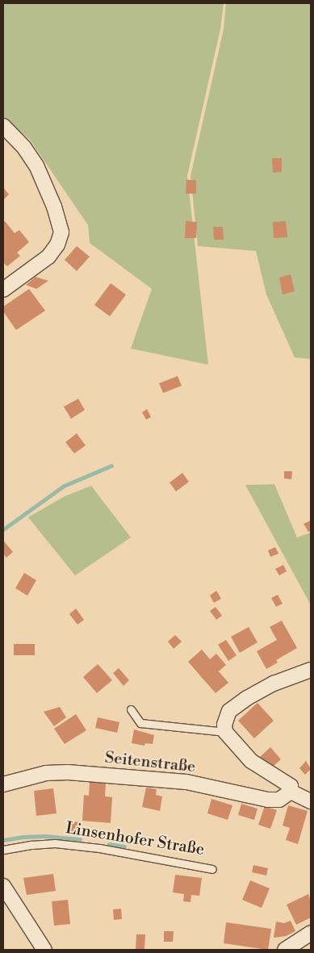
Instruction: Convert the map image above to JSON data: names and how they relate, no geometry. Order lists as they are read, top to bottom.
{
  "streets": {
    "street": ["Seitenstraße"],
    "lane": ["Linsenhofer Straße"]
  }
}
